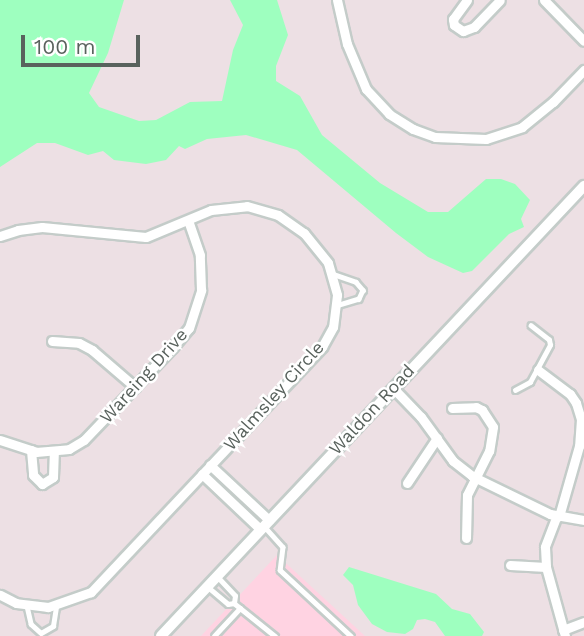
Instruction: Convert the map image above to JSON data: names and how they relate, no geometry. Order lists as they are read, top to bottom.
{
  "streets": {
    "street": ["Wareing Drive", "Walmsley Circle", "Waldon Road"]
  },
  "crossings": [
    ["Wareing Drive", "Walmsley Circle"],
    ["Walmsley Circle", "Waldon Road"]
  ],
  "scale_bar": "100 m"
}
